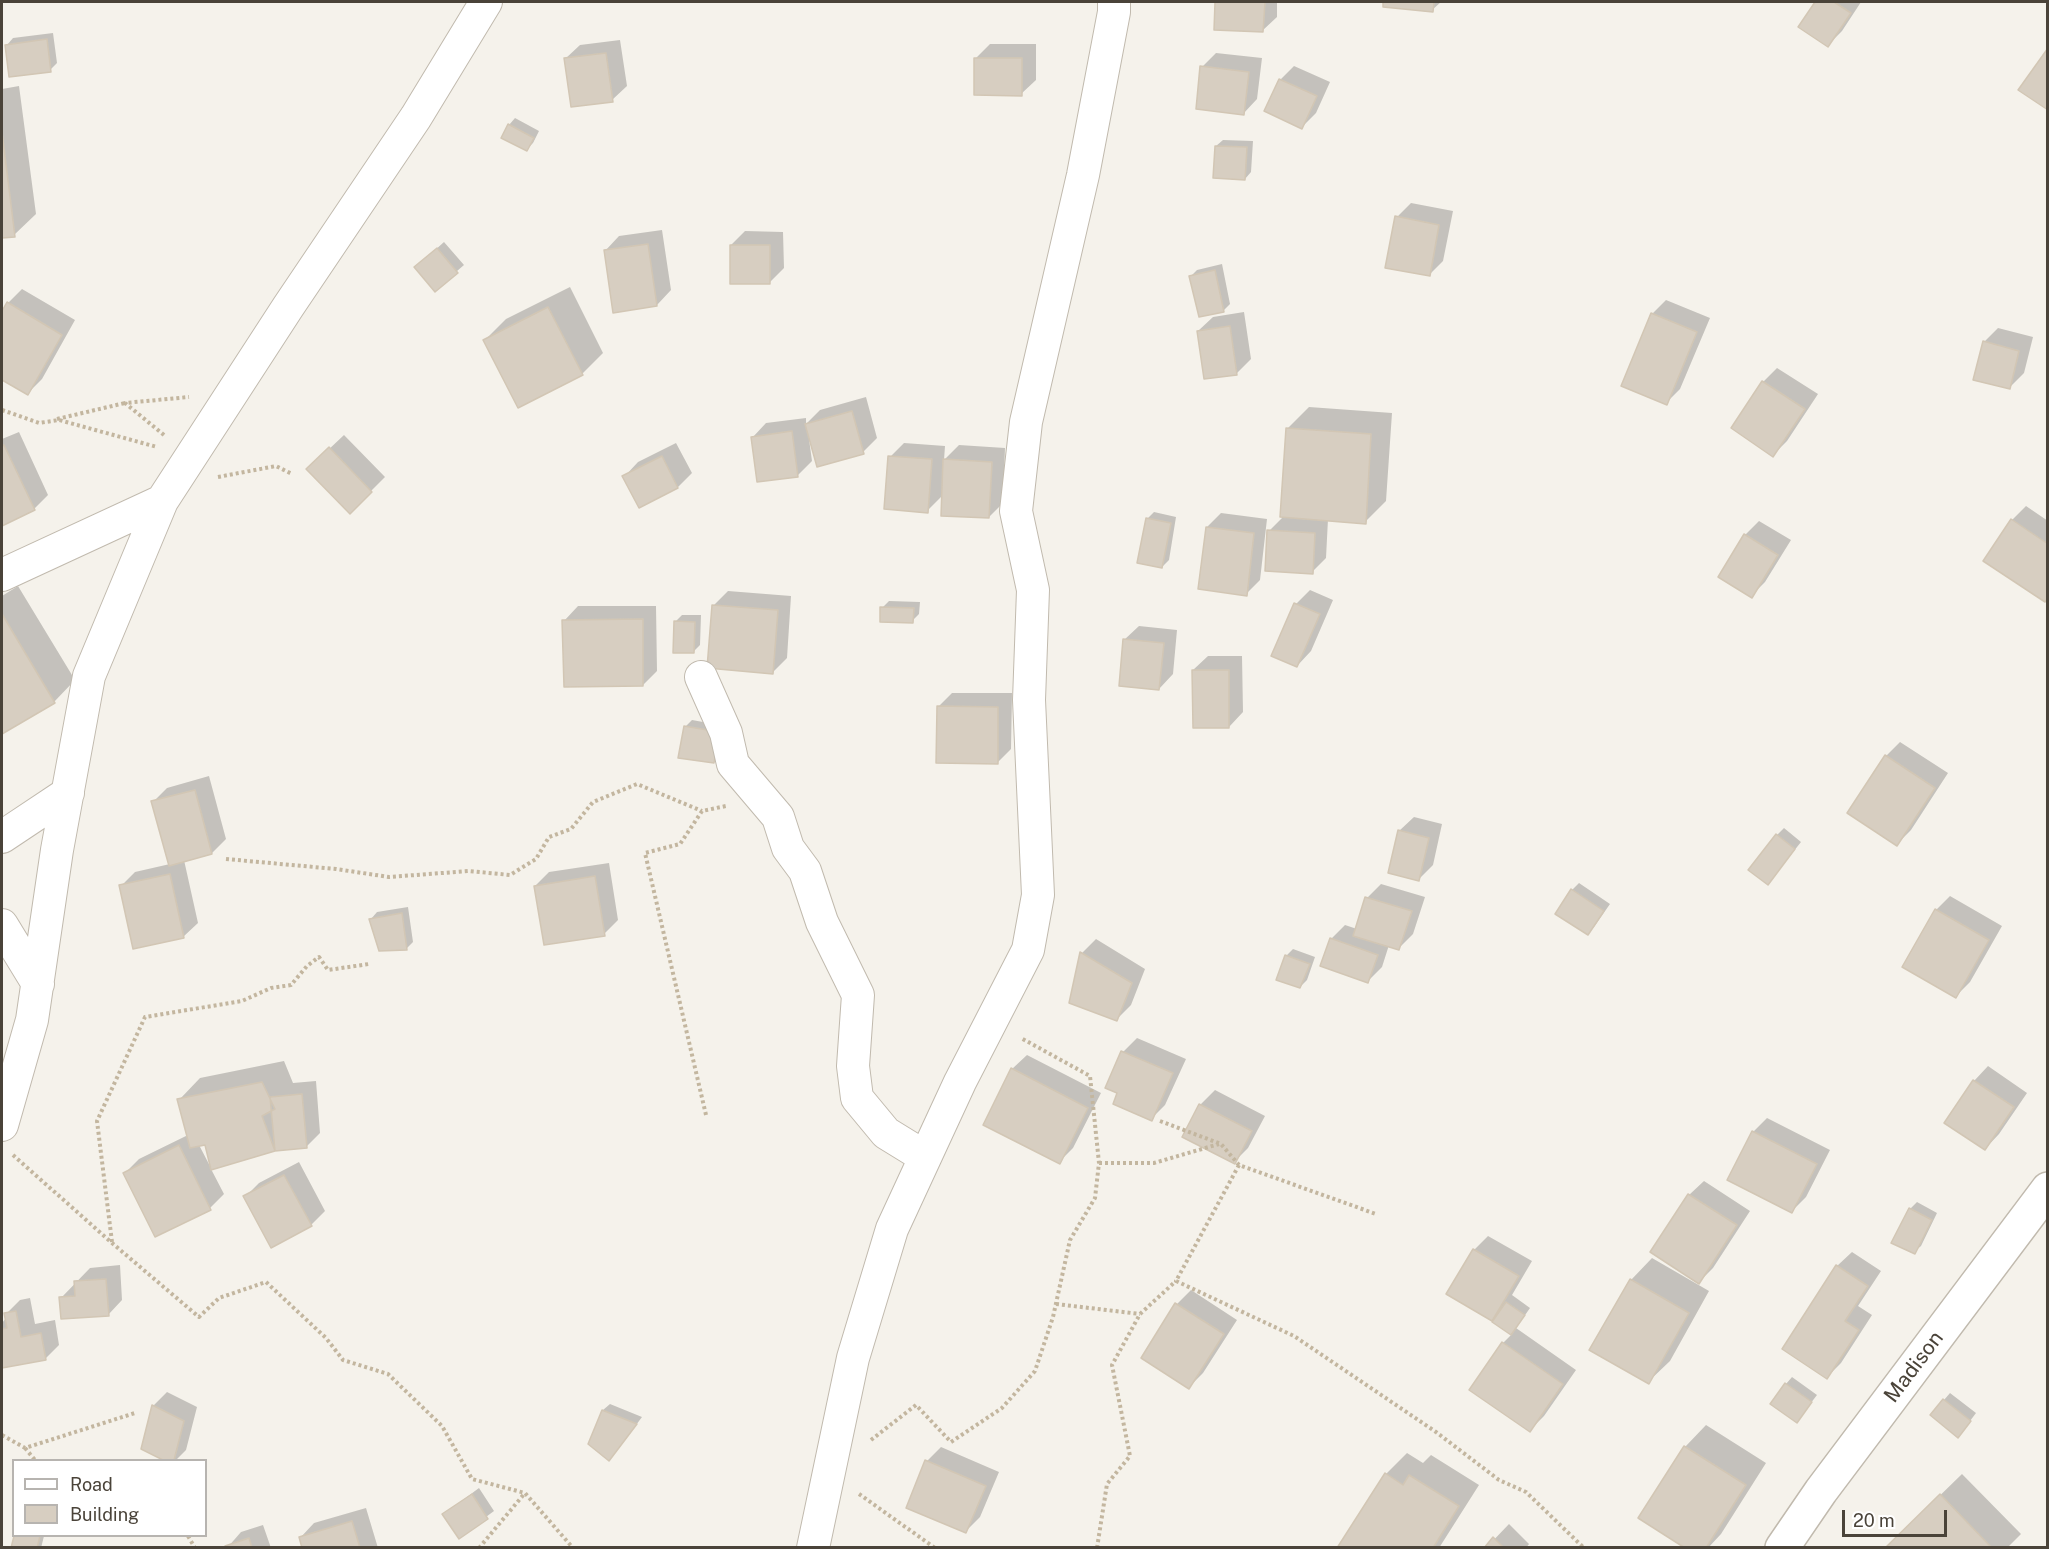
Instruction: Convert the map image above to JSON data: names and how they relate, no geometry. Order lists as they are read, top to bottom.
{
  "streets": {
    "street": ["Madison"]
  },
  "legend": ["Road", "Building"],
  "scale_bar": "20 m"
}
